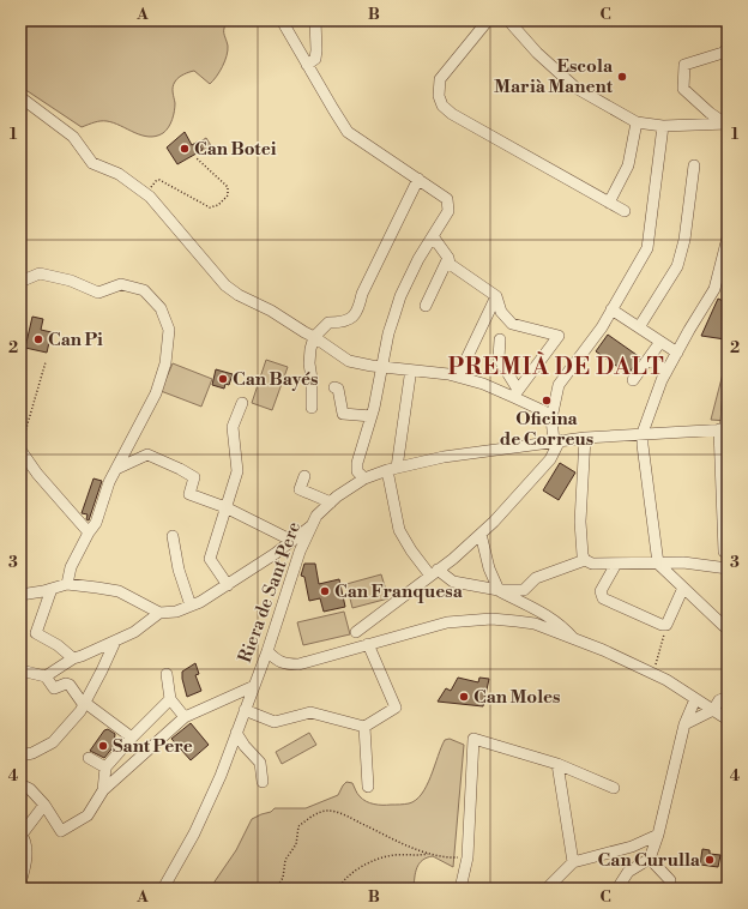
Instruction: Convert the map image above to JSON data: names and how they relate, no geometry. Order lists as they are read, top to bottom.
{
  "streets": {
    "street": ["Riera de Sant Pere"]
  },
  "districts": ["PREMIÀ DE DALT"],
  "places": [
    "Escola Marià Manent",
    "Can Botei",
    "Can Pi",
    "Can Bayés",
    "Oficina de Correus",
    "Can Franquesa",
    "Can Moles",
    "Sant Pere",
    "Can Curulla"
  ],
  "grid": {
    "columns": ["A", "B", "C"],
    "rows": [
      "1",
      "2",
      "3",
      "4"
    ]
  }
}
